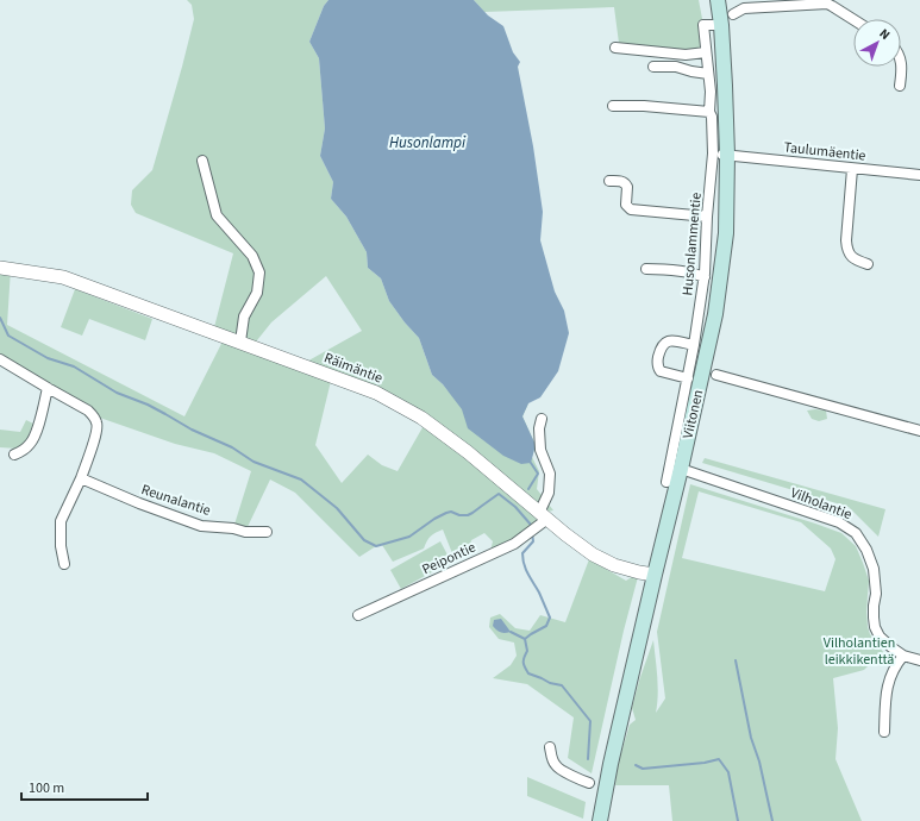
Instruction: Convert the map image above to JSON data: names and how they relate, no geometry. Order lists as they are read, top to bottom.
{
  "streets": {
    "main road": ["Viitonen"],
    "street": [
      "Taulumäentie",
      "Husonlammentie",
      "Räimäntie",
      "Reunalantie",
      "Vilholantie",
      "Peipontie"
    ]
  },
  "crossings": [
    ["Taulumäentie", "Husonlammentie"],
    ["Taulumäentie", "Viitonen"],
    ["Husonlammentie", "Viitonen"],
    ["Räimäntie", "Viitonen"],
    ["Räimäntie", "Peipontie"],
    ["Viitonen", "Vilholantie"]
  ],
  "water": ["Husonlampi"],
  "parks": ["Vilholantien leikkikenttä"],
  "scale_bar": "100 m",
  "north": "top right"
}
